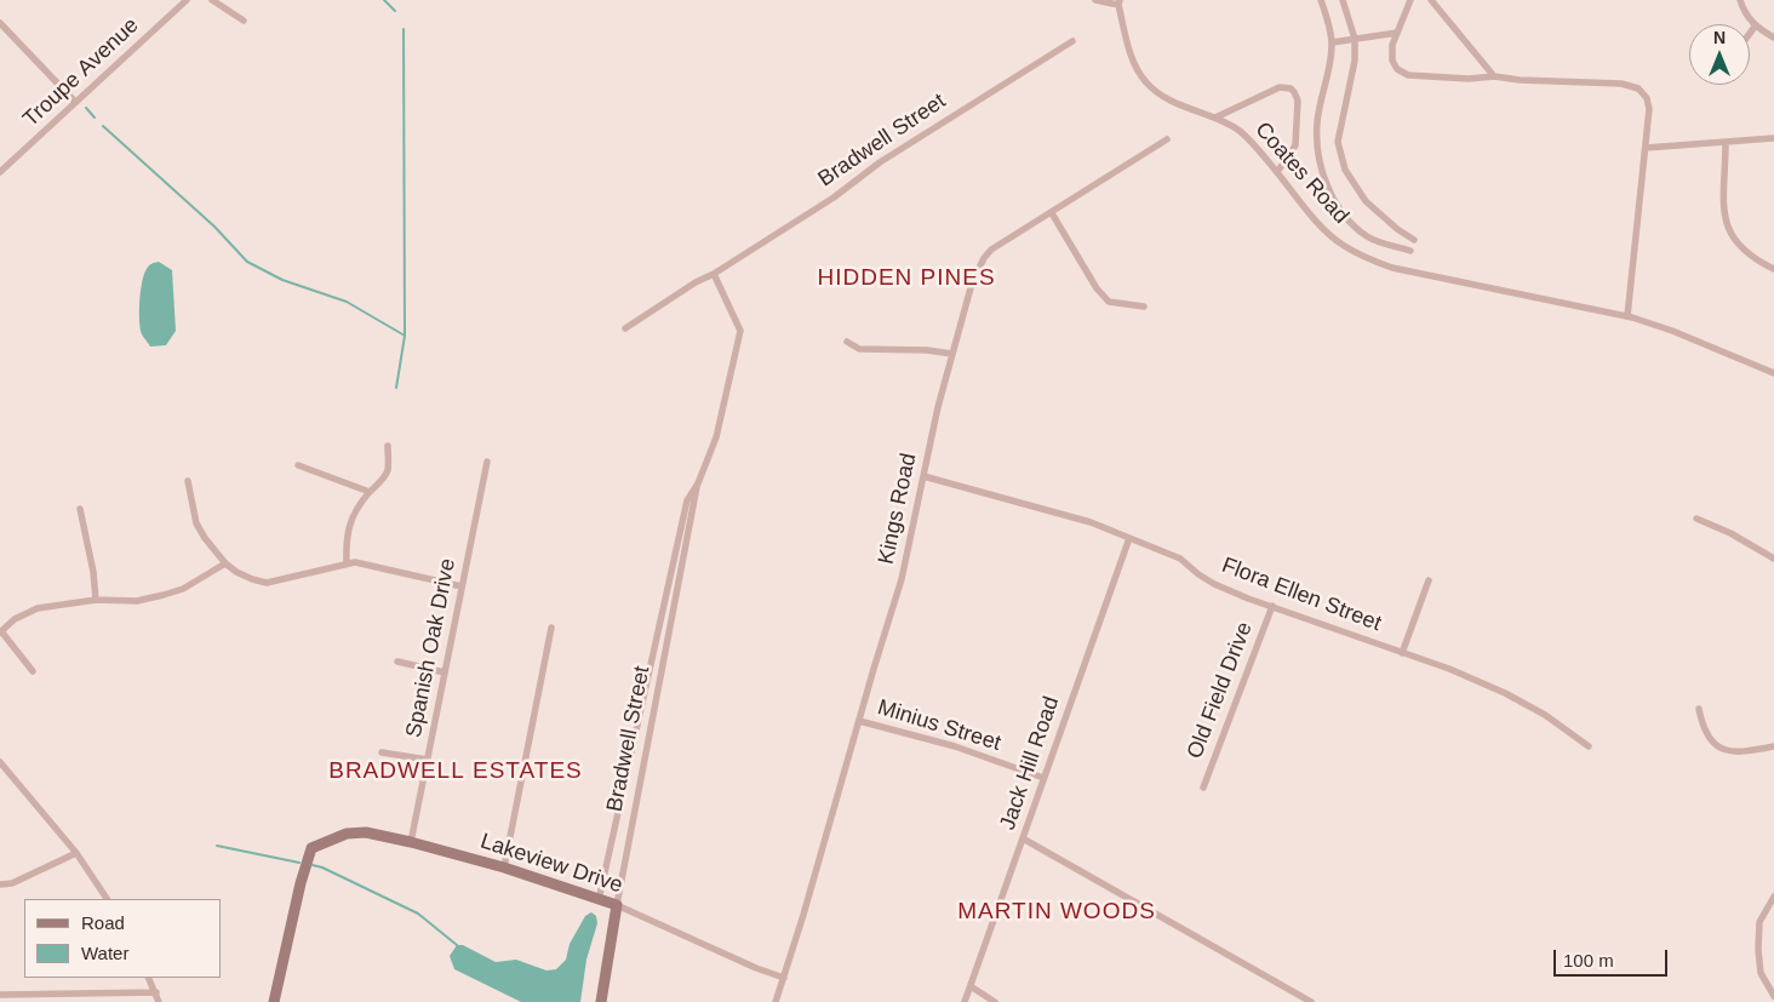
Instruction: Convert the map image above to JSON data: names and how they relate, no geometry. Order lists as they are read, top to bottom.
{
  "streets": {
    "street": [
      "Troupe Avenue",
      "Bradwell Street",
      "Coates Road",
      "Kings Road",
      "Flora Ellen Street",
      "Spanish Oak Drive",
      "Old Field Drive",
      "Minius Street",
      "Jack Hill Road",
      "Lakeview Drive"
    ]
  },
  "crossings": [
    ["Bradwell Street", "Lakeview Drive"],
    ["Kings Road", "Flora Ellen Street"],
    ["Kings Road", "Minius Street"],
    ["Kings Road", "Lakeview Drive"],
    ["Flora Ellen Street", "Old Field Drive"],
    ["Flora Ellen Street", "Jack Hill Road"],
    ["Spanish Oak Drive", "Lakeview Drive"],
    ["Minius Street", "Jack Hill Road"]
  ],
  "districts": ["HIDDEN PINES", "BRADWELL ESTATES", "MARTIN WOODS"],
  "legend": ["Road", "Water"],
  "scale_bar": "100 m",
  "north": "top"
}
